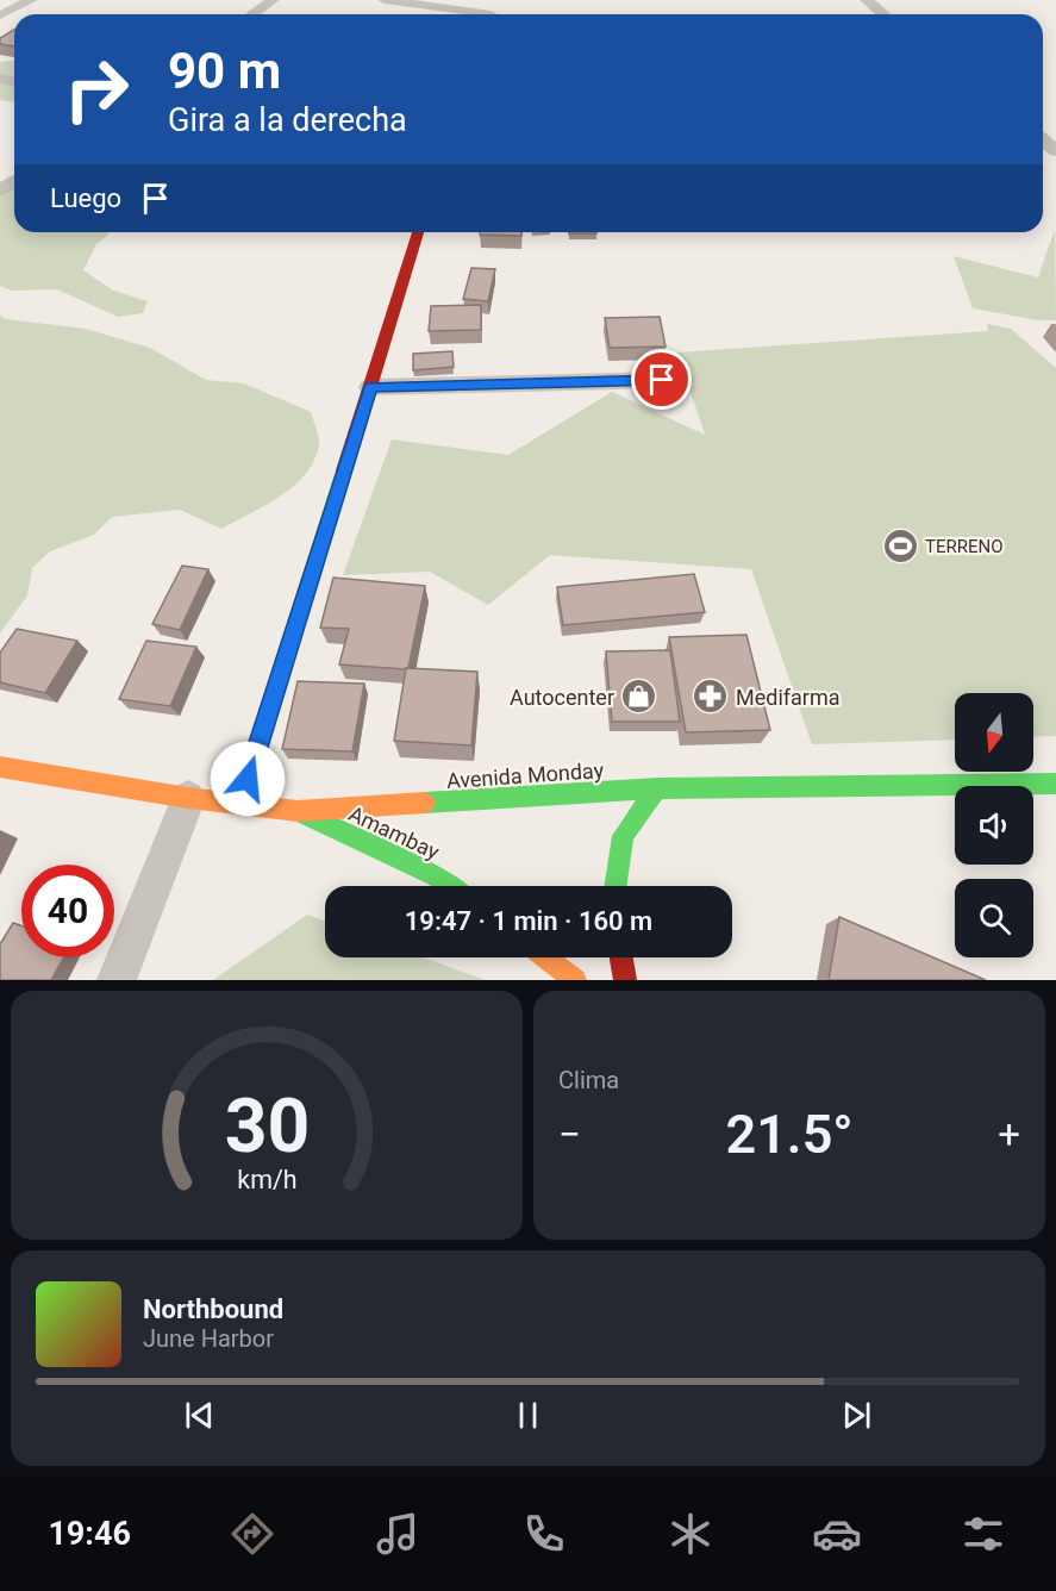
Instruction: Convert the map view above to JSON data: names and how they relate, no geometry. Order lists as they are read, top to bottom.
{
  "streets": {
    "street": ["Avenida Monday", "Amambay"]
  },
  "crossings": [
    ["Avenida Monday", "Amambay"]
  ],
  "places": {
    "sports": ["TERRENO"],
    "shop": ["Autocenter"],
    "pharmacy": ["Medifarma"]
  },
  "north": "bottom",
  "page": {
    "turn": ["90 m", "Gira a la derecha"],
    "then": "Luego",
    "limit": "40",
    "trip": "19:47 · 1 min · 160 m",
    "tile": "Clima",
    "heat": ["−", "21.5°", "+"],
    "song": ["Northbound", "June Harbor"],
    "tabs": "19:46",
    "gauge": ["30", "km/h"]
  }
}
